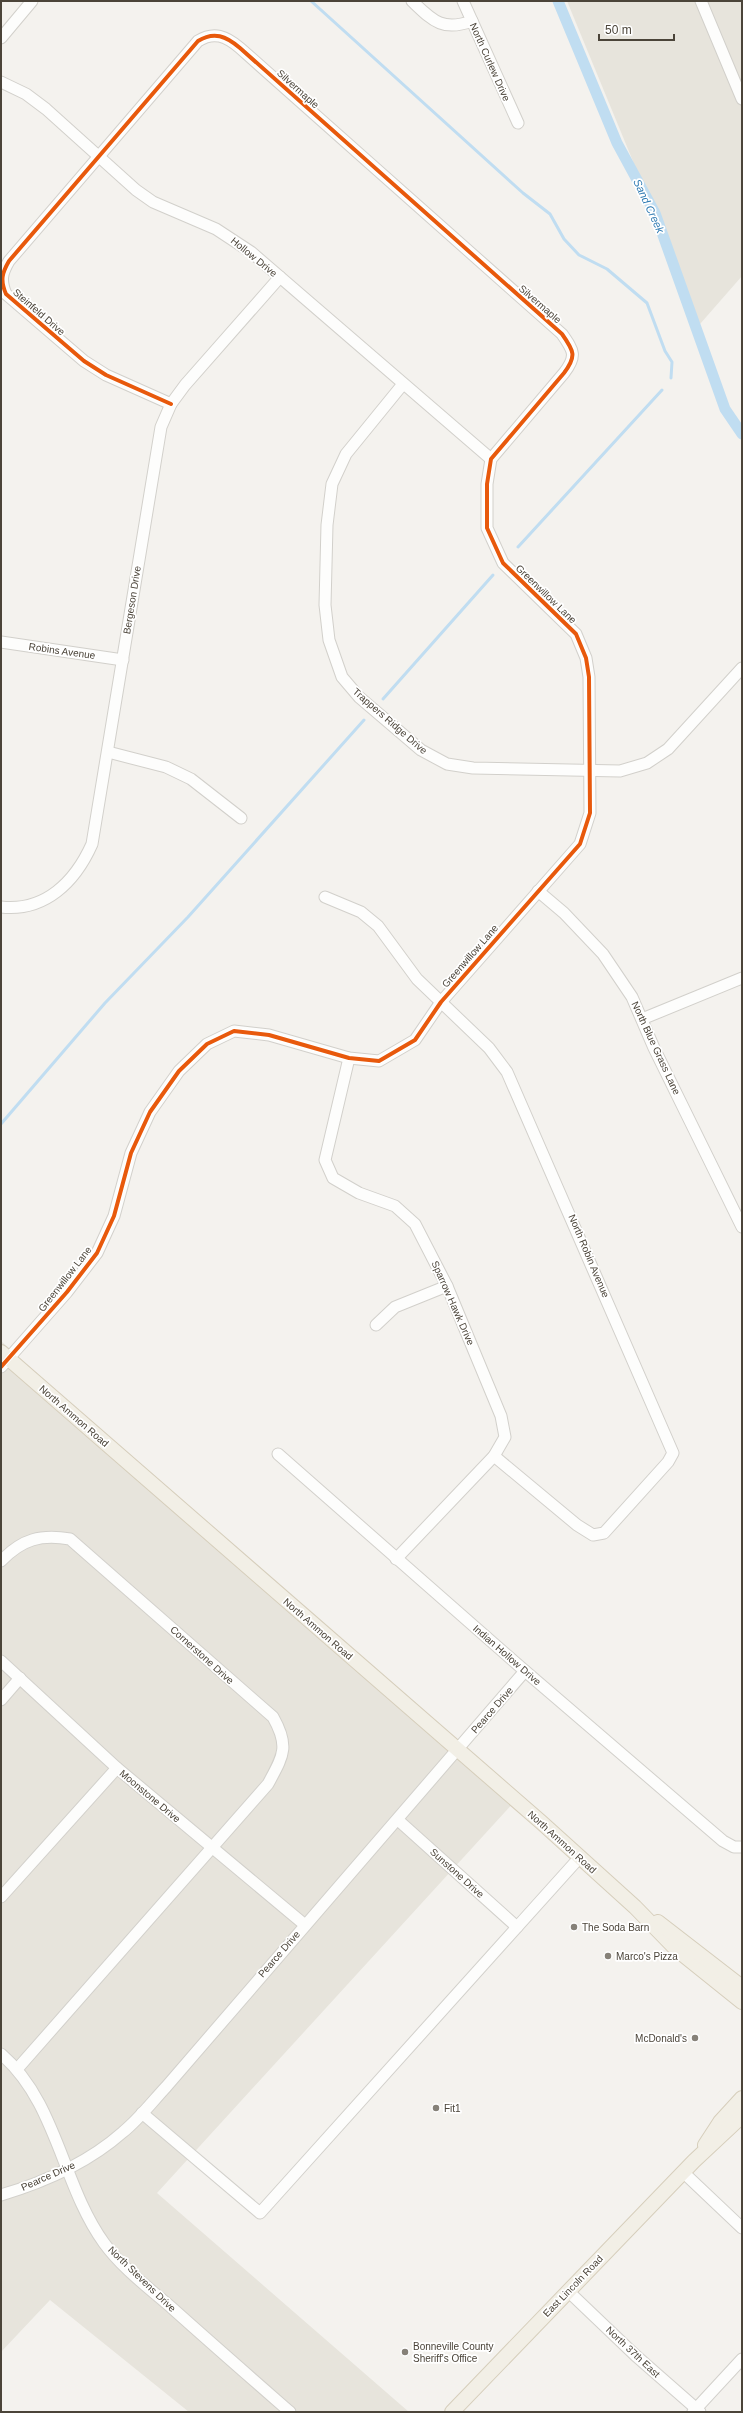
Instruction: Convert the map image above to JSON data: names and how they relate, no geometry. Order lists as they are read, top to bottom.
{
  "streets": {
    "main road": ["North Ammon Road", "East Lincoln Road"],
    "street": [
      "North Curlew Drive",
      "Silvermaple",
      "Hollow Drive",
      "Steinfeld Drive",
      "Greenwillow Lane",
      "Bergeson Drive",
      "Robins Avenue",
      "Trappers Ridge Drive",
      "North Blue Grass Lane",
      "North Robin Avenue",
      "Sparrow Hawk Drive",
      "Cornerstone Drive",
      "Indian Hollow Drive",
      "Pearce Drive",
      "Moonstone Drive",
      "Sunstone Drive",
      "North Stevens Drive",
      "North 37th East"
    ]
  },
  "crossings": [
    ["Silvermaple", "Hollow Drive"],
    ["Silvermaple", "Steinfeld Drive"],
    ["Silvermaple", "Greenwillow Lane"],
    ["Hollow Drive", "Steinfeld Drive"],
    ["Hollow Drive", "Greenwillow Lane"],
    ["Hollow Drive", "Bergeson Drive"],
    ["Hollow Drive", "Trappers Ridge Drive"],
    ["Steinfeld Drive", "Bergeson Drive"],
    ["Greenwillow Lane", "Trappers Ridge Drive"],
    ["Greenwillow Lane", "North Blue Grass Lane"],
    ["Greenwillow Lane", "North Robin Avenue"],
    ["Greenwillow Lane", "Sparrow Hawk Drive"],
    ["Greenwillow Lane", "North Ammon Road"],
    ["Bergeson Drive", "Robins Avenue"],
    ["North Robin Avenue", "Sparrow Hawk Drive"],
    ["Sparrow Hawk Drive", "Indian Hollow Drive"],
    ["North Ammon Road", "Pearce Drive"],
    ["Cornerstone Drive", "Moonstone Drive"],
    ["Cornerstone Drive", "North Stevens Drive"],
    ["Indian Hollow Drive", "Pearce Drive"],
    ["Pearce Drive", "Moonstone Drive"],
    ["Pearce Drive", "Sunstone Drive"],
    ["Pearce Drive", "North Stevens Drive"],
    ["East Lincoln Road", "North 37th East"]
  ],
  "water": ["Sand Creek"],
  "places": [
    "The Soda Barn",
    "Marco's Pizza",
    "McDonald's",
    "Fit1",
    "Bonneville County Sheriff's Office"
  ],
  "scale_bar": "50 m"
}
